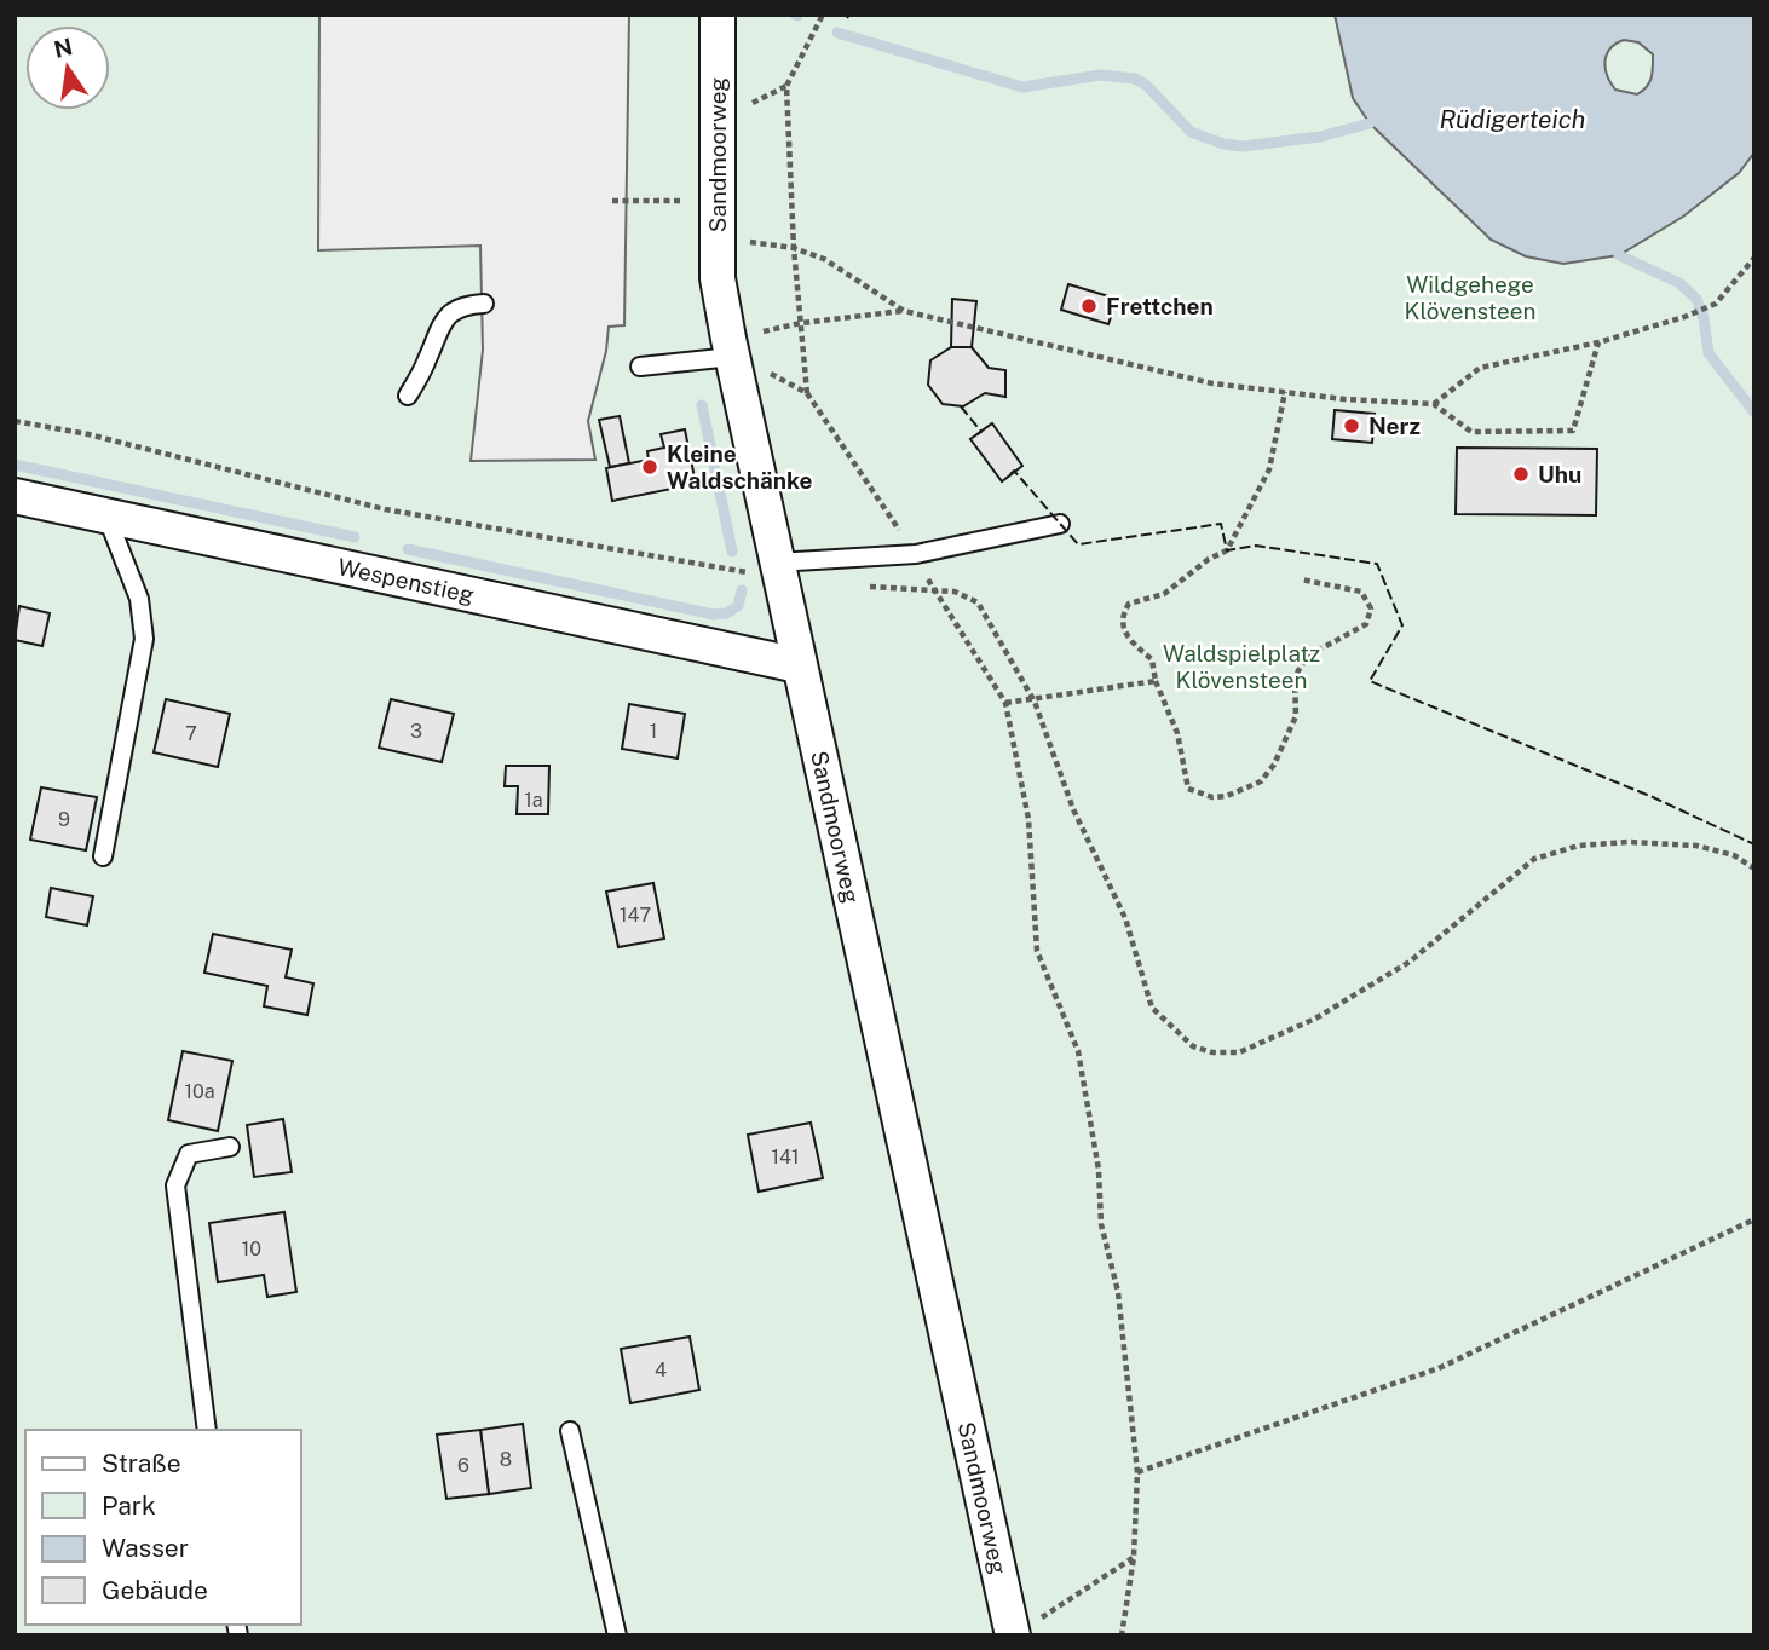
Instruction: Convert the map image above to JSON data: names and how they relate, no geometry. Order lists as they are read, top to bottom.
{
  "streets": {
    "street": ["Sandmoorweg", "Wespenstieg"]
  },
  "crossings": [
    ["Sandmoorweg", "Wespenstieg"]
  ],
  "water": ["Rüdigerteich"],
  "parks": ["Wildgehege Klövensteen", "Waldspielplatz Klövensteen"],
  "places": [
    "Frettchen",
    "Nerz",
    "Kleine Waldschänke",
    "Uhu"
  ],
  "house_numbers": [
    "3",
    "1",
    "7",
    "1a",
    "9",
    "147",
    "10a",
    "141",
    "10",
    "4",
    "8",
    "6"
  ],
  "legend": [
    "Straße",
    "Park",
    "Wasser",
    "Gebäude"
  ],
  "north": "top"
}
